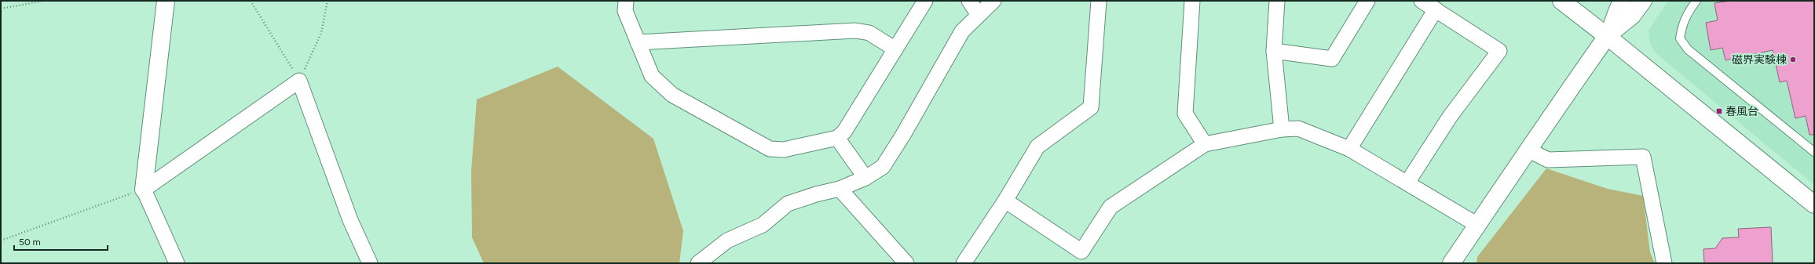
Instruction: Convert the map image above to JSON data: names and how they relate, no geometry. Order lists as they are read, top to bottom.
{
  "places": {
    "other": ["磁界実験棟"],
    "transit": ["春風台"]
  },
  "scale_bar": "50 m"
}
